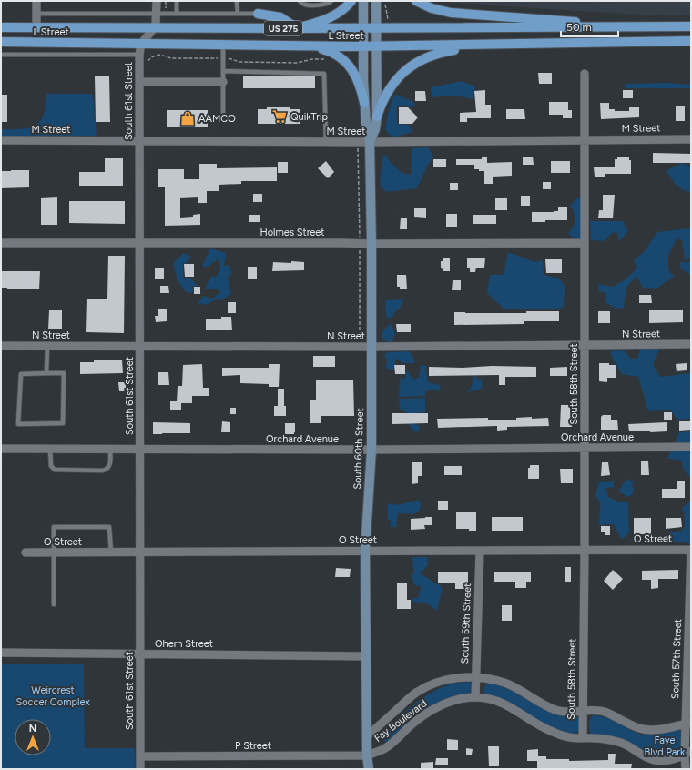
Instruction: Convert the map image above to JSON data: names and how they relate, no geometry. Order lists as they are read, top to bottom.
{
  "streets": {
    "main road": ["US 275", "L Street", "South 60th Street"],
    "street": [
      "South 61st Street",
      "M Street",
      "Holmes Street",
      "N Street",
      "South 58th Street",
      "Orchard Avenue",
      "O Street",
      "South 59th Street",
      "Ohern Street",
      "South 57th Street",
      "Fay Boulevard",
      "P Street"
    ]
  },
  "crossings": [
    ["L Street", "South 61st Street"],
    ["L Street", "South 60th Street"],
    ["South 61st Street", "M Street"],
    ["South 61st Street", "Holmes Street"],
    ["South 61st Street", "N Street"],
    ["South 61st Street", "Orchard Avenue"],
    ["South 61st Street", "O Street"],
    ["South 61st Street", "Ohern Street"],
    ["South 61st Street", "P Street"],
    ["M Street", "South 58th Street"],
    ["M Street", "South 60th Street"],
    ["Holmes Street", "South 58th Street"],
    ["Holmes Street", "South 60th Street"],
    ["N Street", "South 58th Street"],
    ["N Street", "South 60th Street"],
    ["South 58th Street", "Orchard Avenue"],
    ["South 58th Street", "O Street"],
    ["South 58th Street", "Fay Boulevard"],
    ["Orchard Avenue", "South 60th Street"],
    ["South 60th Street", "O Street"],
    ["South 60th Street", "Ohern Street"],
    ["South 60th Street", "Fay Boulevard"],
    ["South 60th Street", "P Street"],
    ["O Street", "South 59th Street"],
    ["O Street", "South 57th Street"],
    ["South 59th Street", "Fay Boulevard"],
    ["South 57th Street", "Fay Boulevard"],
    ["Fay Boulevard", "P Street"]
  ],
  "parks": ["Weircrest Soccer Complex", "Faye Blvd Park"],
  "places": {
    "supermarket": ["QuikTrip"],
    "shop": ["AAMCO"]
  },
  "scale_bar": "50 m",
  "north": "top"
}
